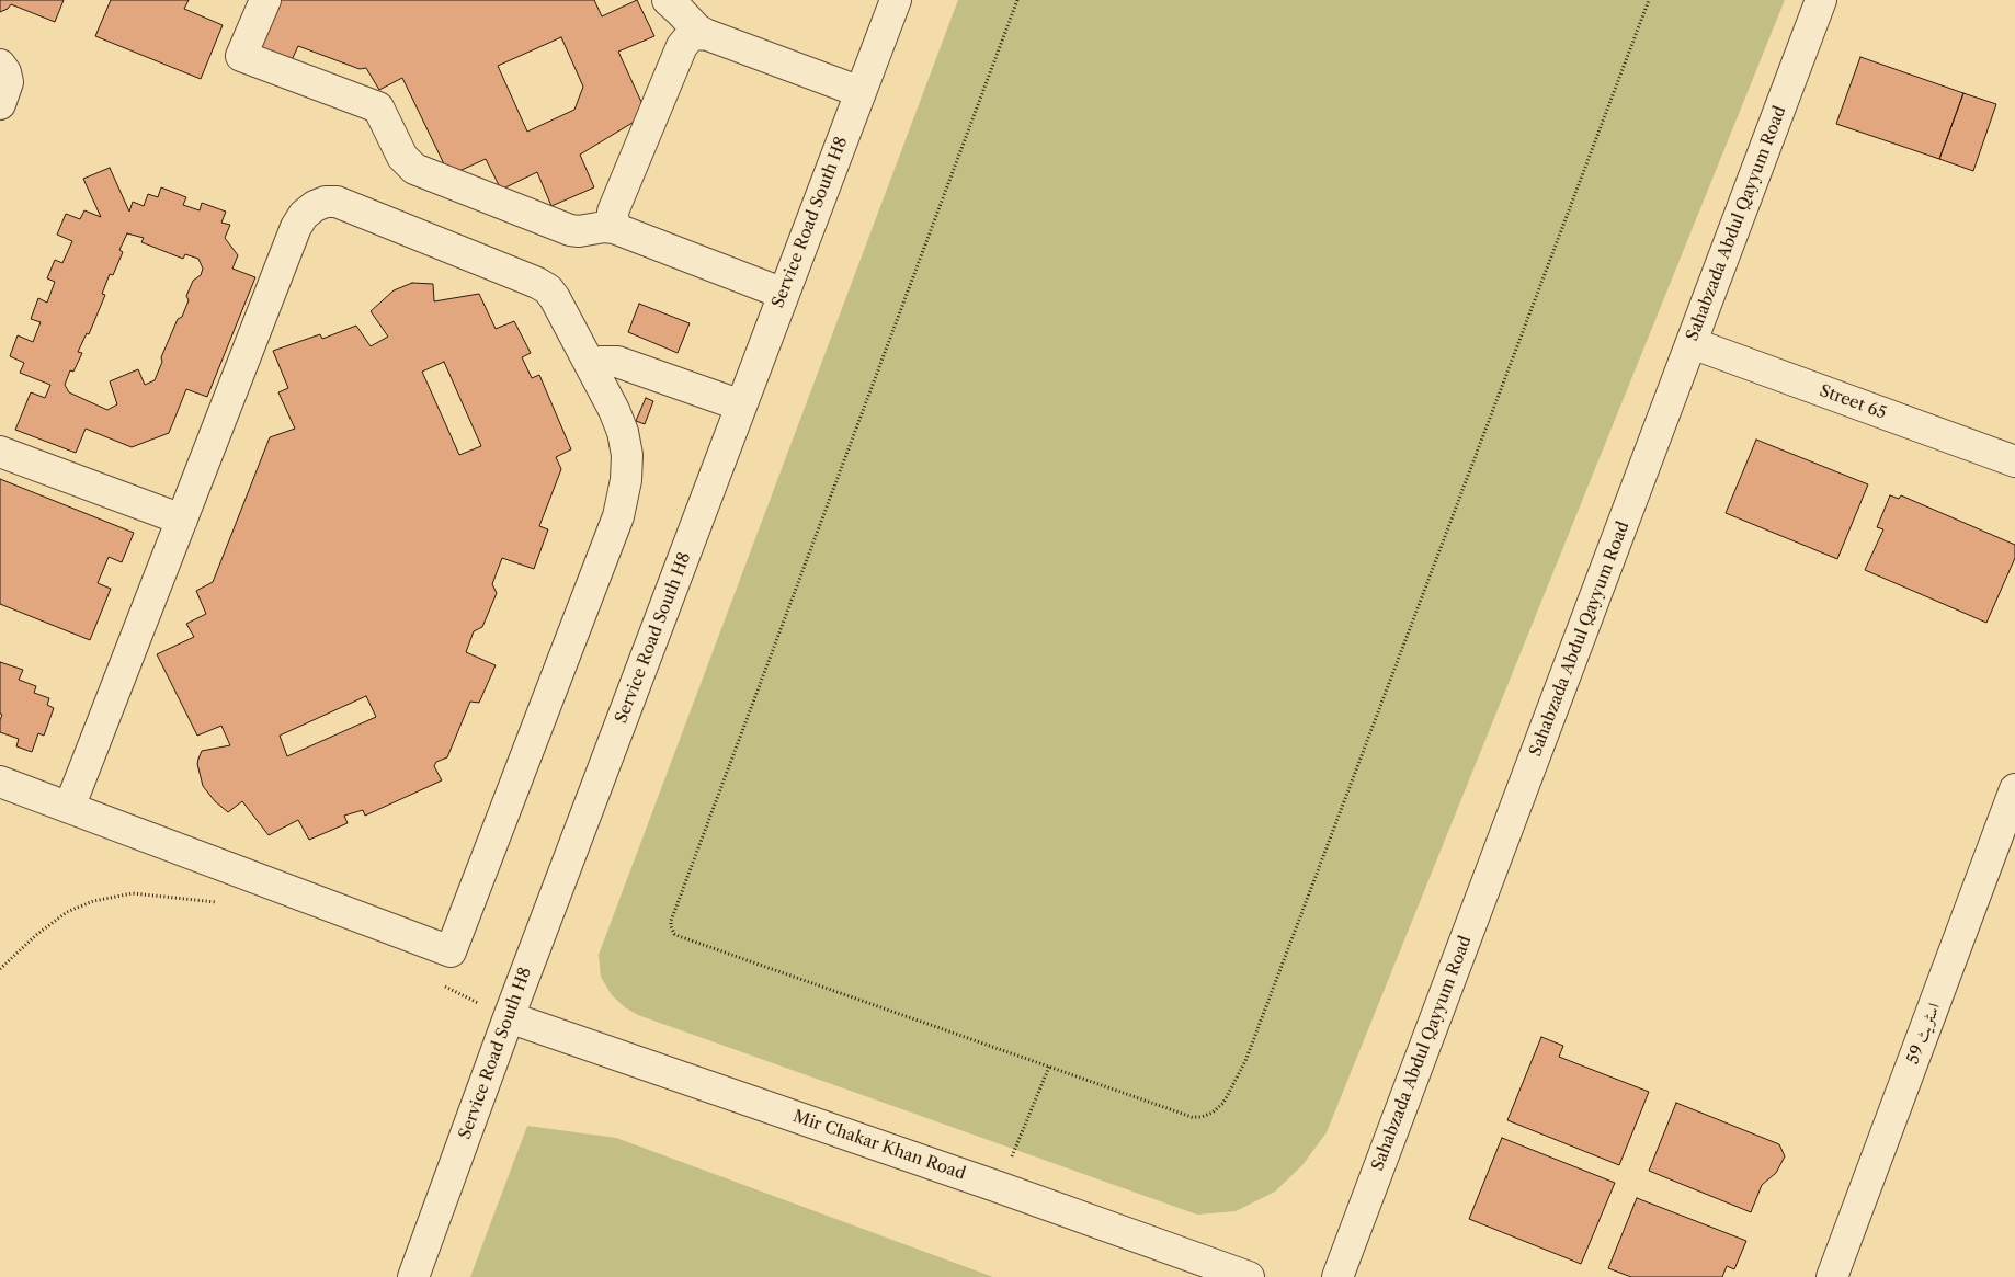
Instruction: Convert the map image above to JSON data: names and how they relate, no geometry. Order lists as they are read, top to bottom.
{
  "streets": {
    "street": [
      "Service Road South H8",
      "Sahabzada Abdul Qayyum Road",
      "Street 65",
      "اسٹریٹ 59",
      "Mir Chakar Khan Road"
    ]
  },
  "crossings": [
    ["Service Road South H8", "Mir Chakar Khan Road"],
    ["Sahabzada Abdul Qayyum Road", "Street 65"]
  ]
}
